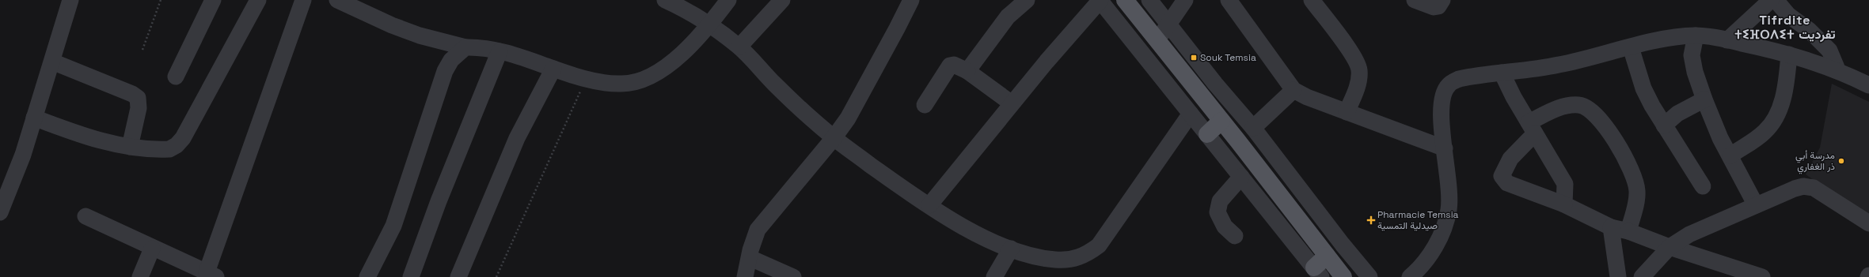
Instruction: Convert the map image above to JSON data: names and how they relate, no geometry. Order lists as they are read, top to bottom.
{
  "districts": ["Tifrdite ⵜⵉⴼⵔⴷⵉⵜ تفرديت"],
  "places": {
    "transit": ["Souk Temsia"],
    "other": ["مدرسة أبي ذر الغفاري"],
    "health": ["Pharmacie Temsia صيدلية التمسية"]
  }
}
